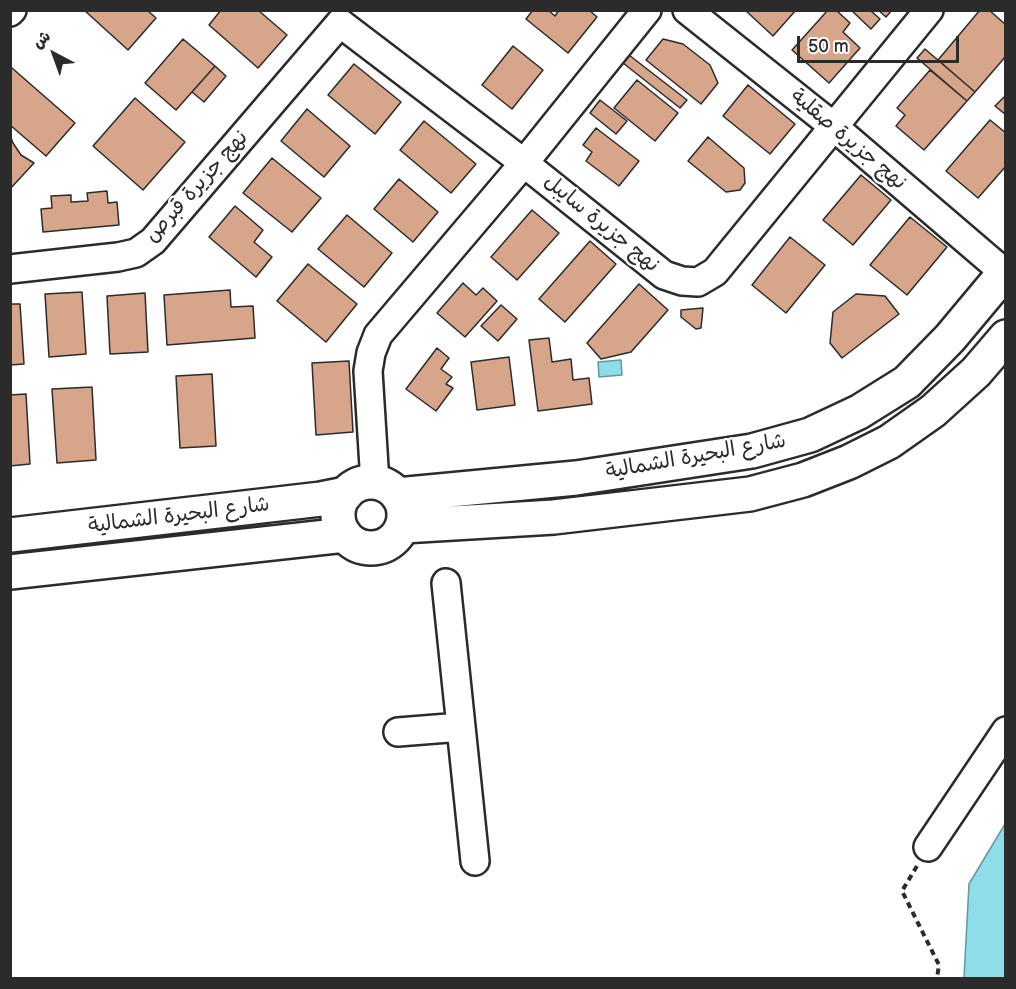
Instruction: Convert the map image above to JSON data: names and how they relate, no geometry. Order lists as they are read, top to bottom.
{
  "streets": {
    "main road": ["شارع البحيرة الشمالية"],
    "street": ["نهج جزيرة صقلية", "نهج جزيرة قبرص", "نهج جزيرة سايبل"]
  },
  "crossings": [
    ["نهج جزيرة صقلية", "نهج جزيرة سايبل"],
    ["نهج جزيرة صقلية", "شارع البحيرة الشمالية"],
    ["نهج جزيرة قبرص", "نهج جزيرة سايبل"]
  ],
  "scale_bar": "50 m",
  "north": "top left"
}
